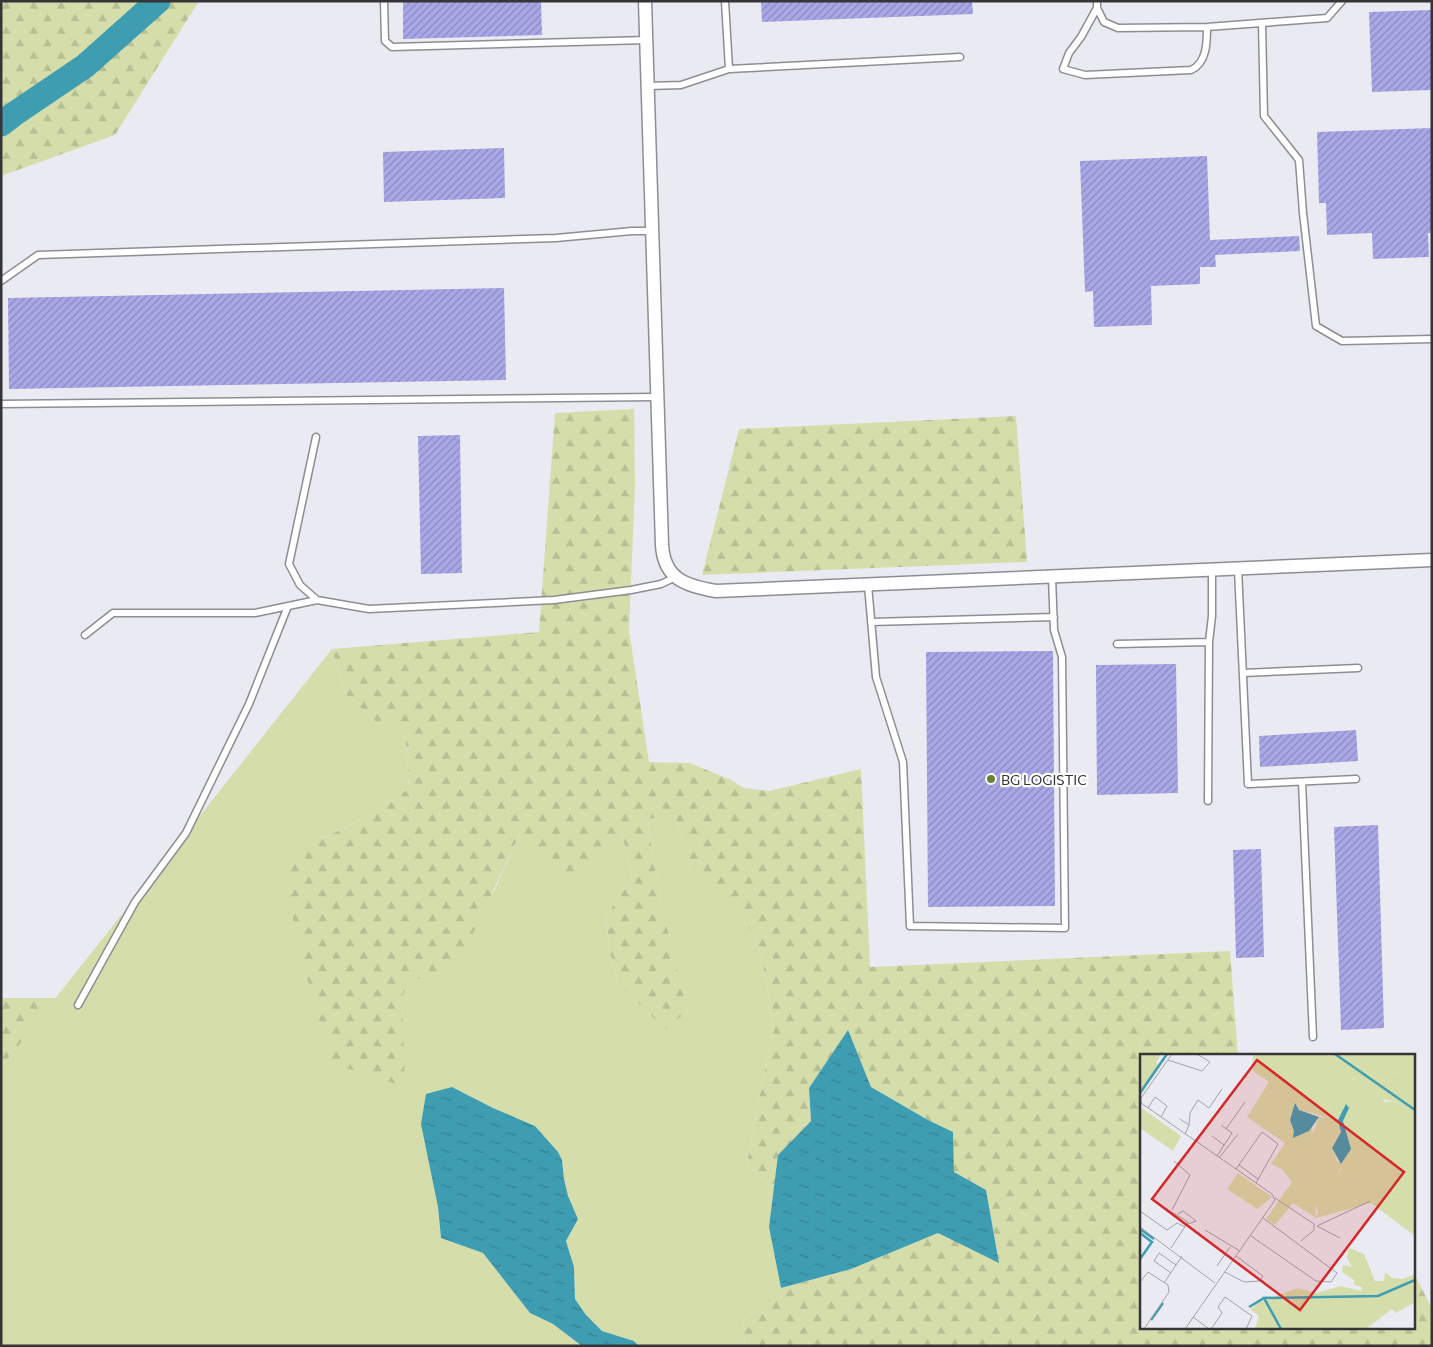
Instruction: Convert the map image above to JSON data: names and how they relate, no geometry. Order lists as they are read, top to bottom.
{
  "places": ["BG LOGISTIC"]
}
